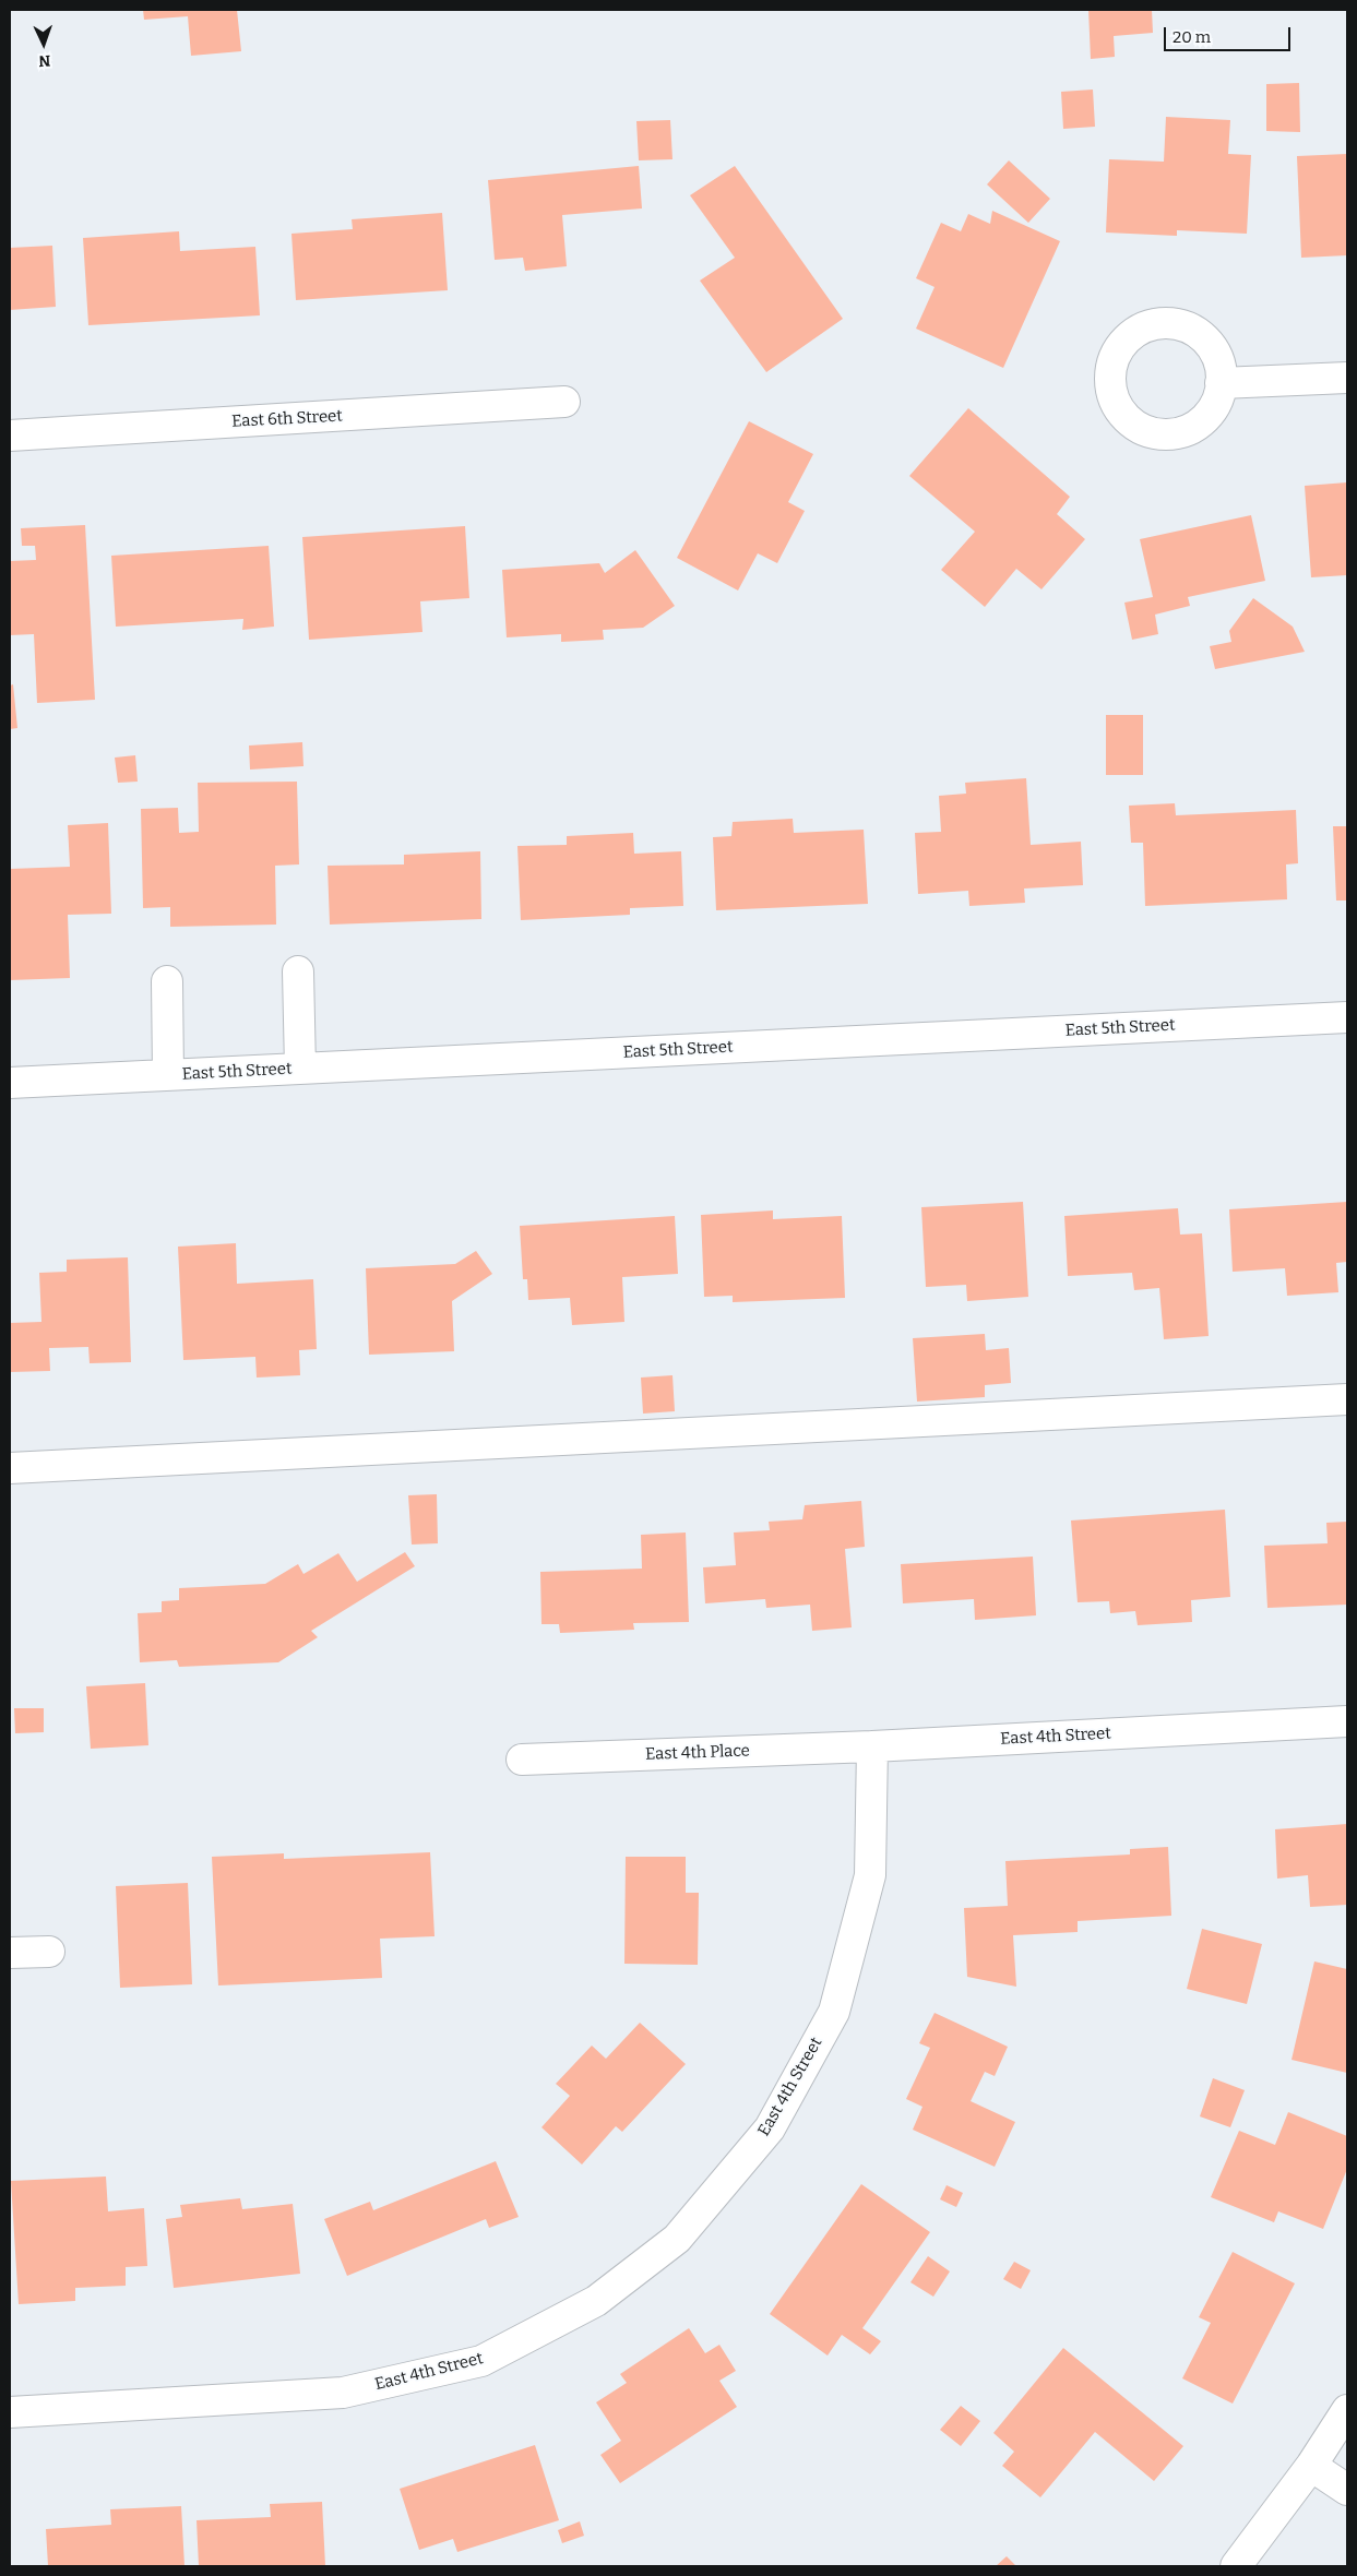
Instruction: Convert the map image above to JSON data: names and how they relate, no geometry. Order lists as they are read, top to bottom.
{
  "streets": {
    "street": [
      "East 6th Street",
      "East 5th Street",
      "East 4th Street",
      "East 4th Place"
    ]
  },
  "crossings": [
    ["East 4th Street", "East 4th Place"]
  ],
  "scale_bar": "20 m",
  "north": "bottom"
}
